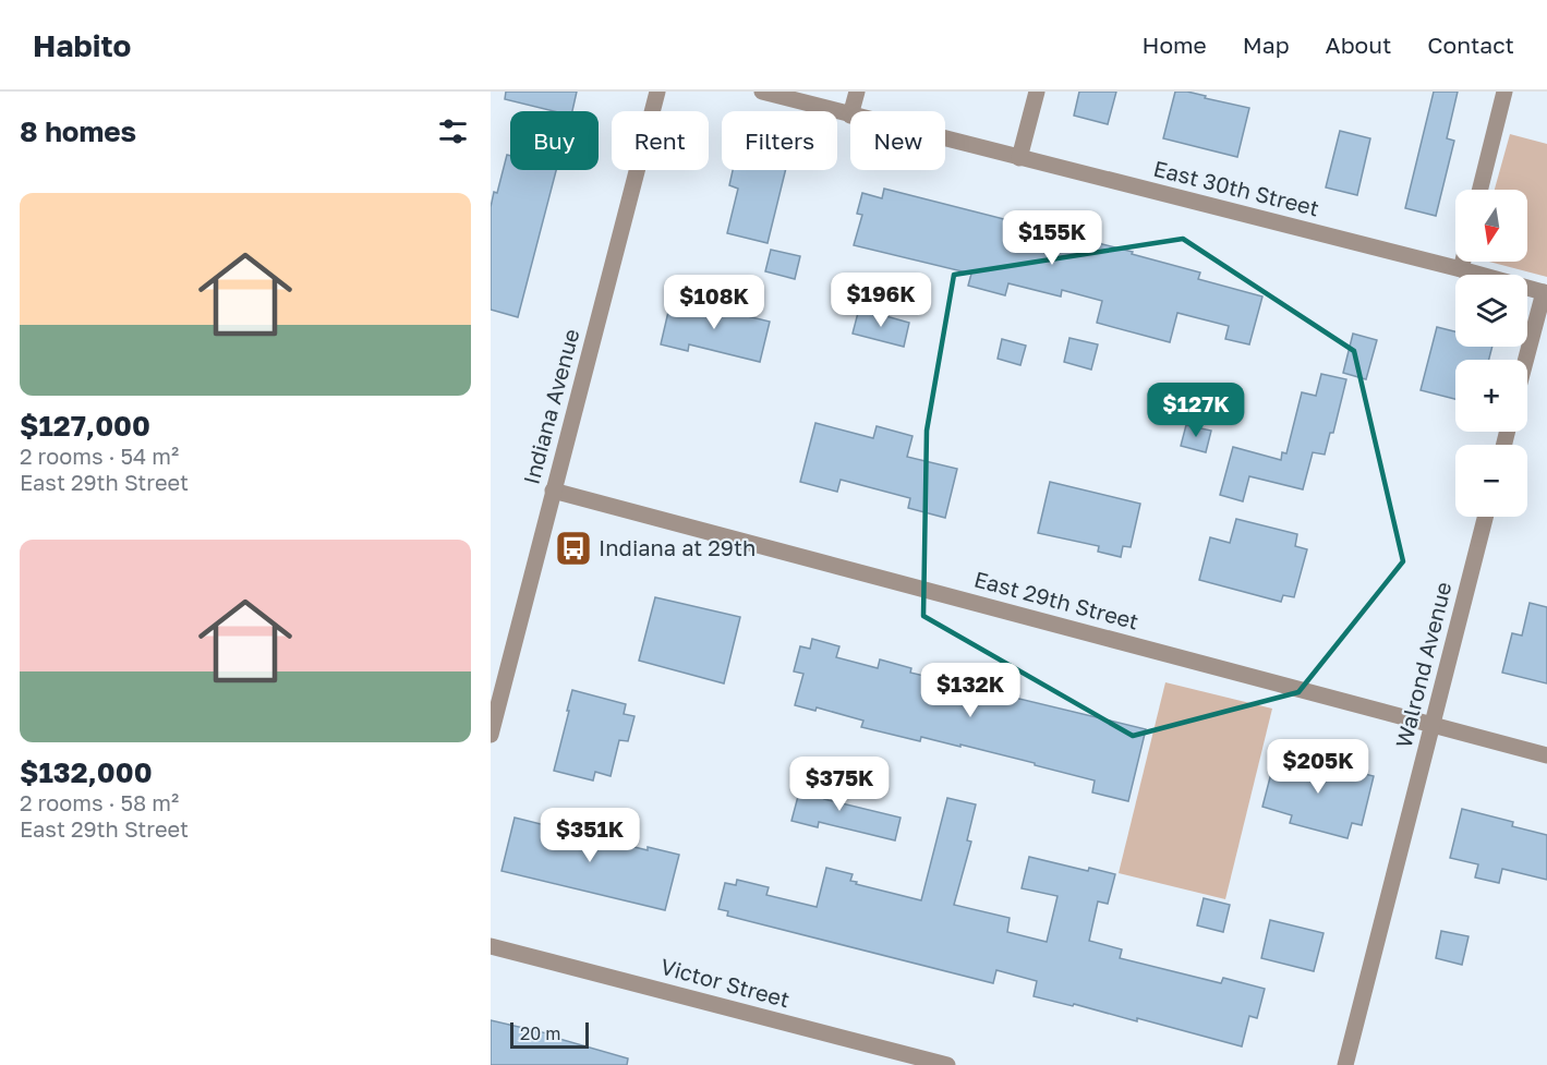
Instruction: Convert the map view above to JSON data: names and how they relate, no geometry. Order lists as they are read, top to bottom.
{
  "streets": {
    "street": [
      "East 30th Street",
      "Indiana Avenue",
      "East 29th Street",
      "Walrond Avenue",
      "Victor Street"
    ]
  },
  "crossings": [
    ["Indiana Avenue", "East 29th Street"],
    ["East 29th Street", "Walrond Avenue"]
  ],
  "places": {
    "bus stop": ["Indiana at 29th"]
  },
  "scale_bar": "20 m",
  "north": "bottom",
  "page": {
    "header": "Habito",
    "nav": [
      "Home",
      "Map",
      "About",
      "Contact"
    ],
    "heading": "8 homes",
    "chip": [
      "Buy",
      "Rent",
      "Filters",
      "New"
    ],
    "list": [
      {
        "name": "$127,000",
        "note": "2 rooms · 54 m² · East 29th Street"
      },
      {
        "name": "$132,000",
        "note": "2 rooms · 58 m² · East 29th Street"
      }
    ],
    "map_buttons": ["+", "−"],
    "price": [
      "$155K",
      "$196K",
      "$108K",
      "$127K",
      "$132K",
      "$205K",
      "$375K",
      "$351K"
    ],
    "scale": "20 m"
  }
}
